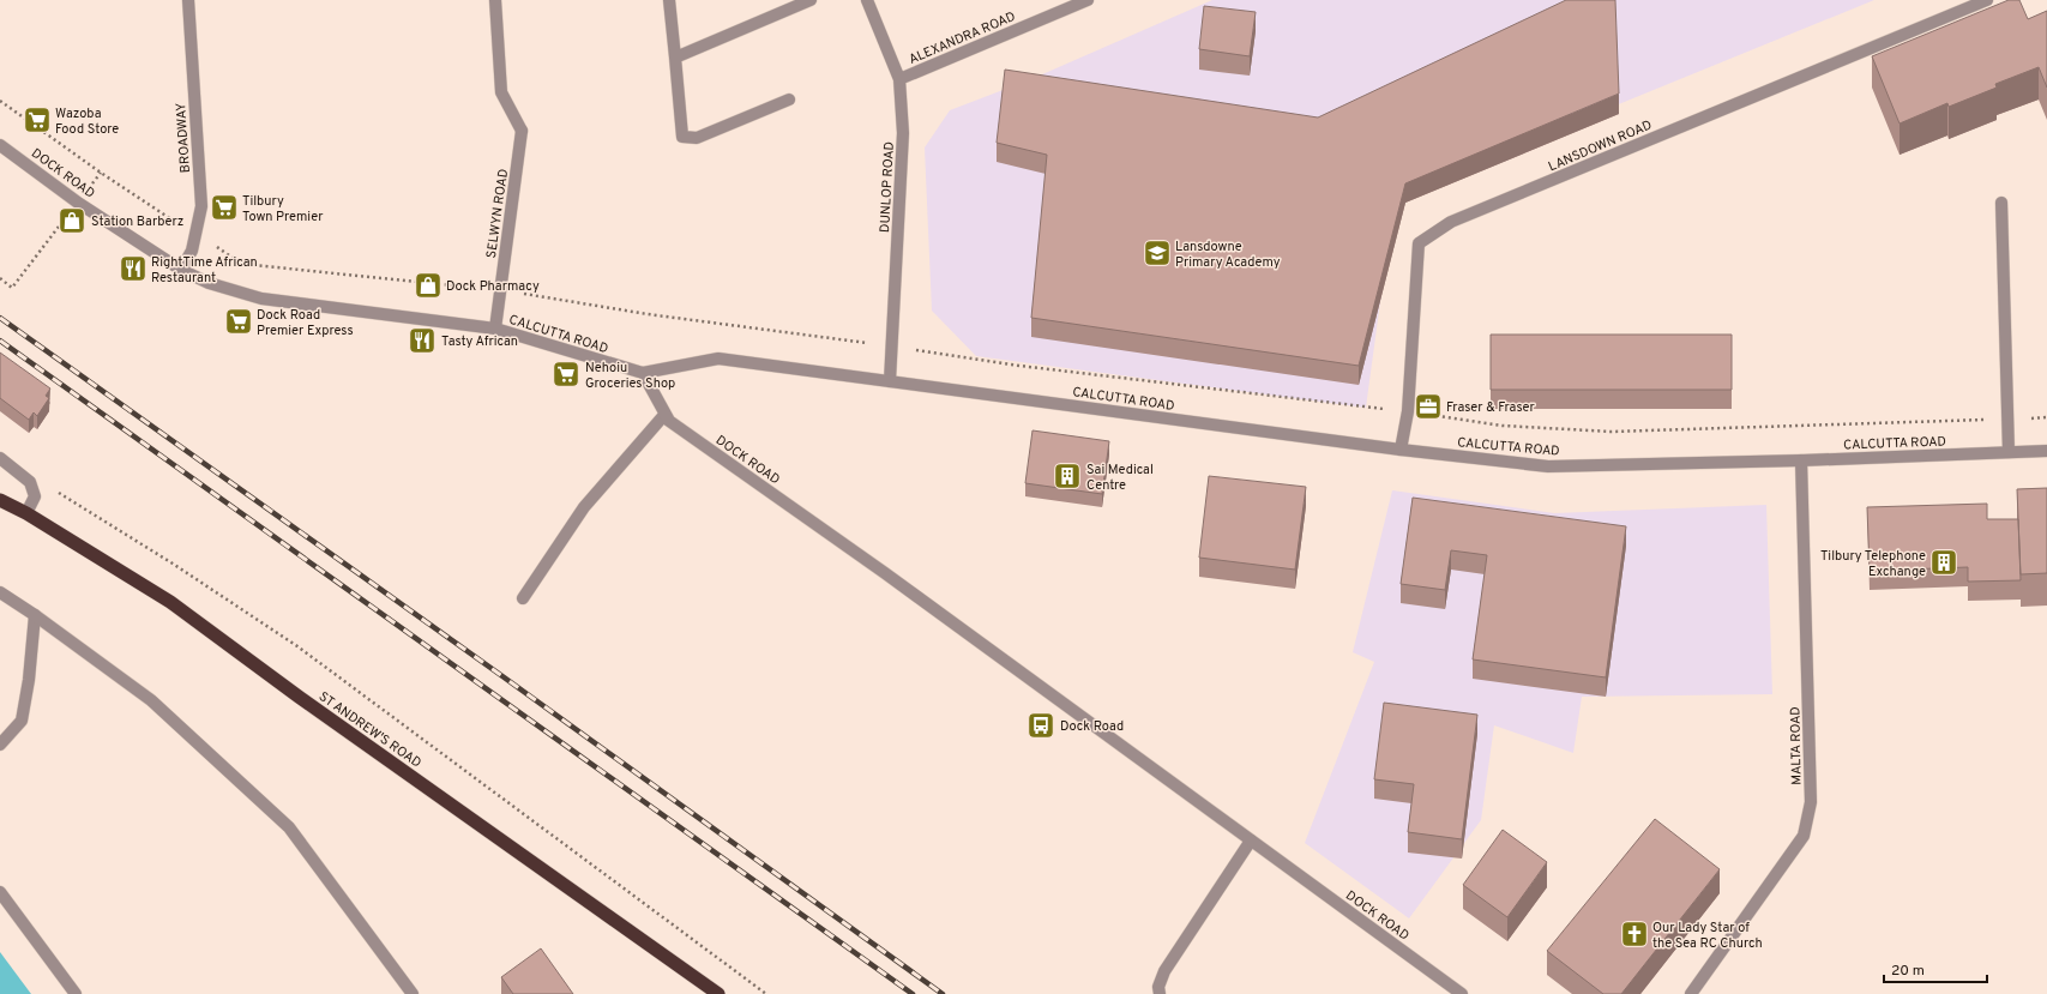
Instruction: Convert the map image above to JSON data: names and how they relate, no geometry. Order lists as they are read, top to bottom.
{
  "streets": {
    "highway": ["ST ANDREW'S ROAD"],
    "street": [
      "ALEXANDRA ROAD",
      "BROADWAY",
      "LANSDOWN ROAD",
      "DOCK ROAD",
      "DUNLOP ROAD",
      "SELWYN ROAD",
      "CALCUTTA ROAD",
      "MALTA ROAD"
    ]
  },
  "crossings": [
    ["ALEXANDRA ROAD", "DUNLOP ROAD"],
    ["BROADWAY", "DOCK ROAD"],
    ["LANSDOWN ROAD", "CALCUTTA ROAD"],
    ["DOCK ROAD", "CALCUTTA ROAD"],
    ["DUNLOP ROAD", "CALCUTTA ROAD"],
    ["SELWYN ROAD", "CALCUTTA ROAD"],
    ["CALCUTTA ROAD", "MALTA ROAD"]
  ],
  "places": {
    "supermarket": [
      "Wazoba Food Store",
      "Tilbury Town Premier",
      "Dock Road Premier Express",
      "Nehoiu Groceries Shop"
    ],
    "shop": ["Station Barberz", "Dock Pharmacy"],
    "school or university": ["Lansdowne Primary Academy"],
    "restaurant": ["RightTime African Restaurant", "Tasty African"],
    "office": ["Fraser & Fraser"],
    "building": ["Sai Medical Centre", "Tilbury Telephone Exchange"],
    "bus stop": ["Dock Road"],
    "church": ["Our Lady Star of the Sea RC Church"]
  },
  "scale_bar": "20 m"
}
